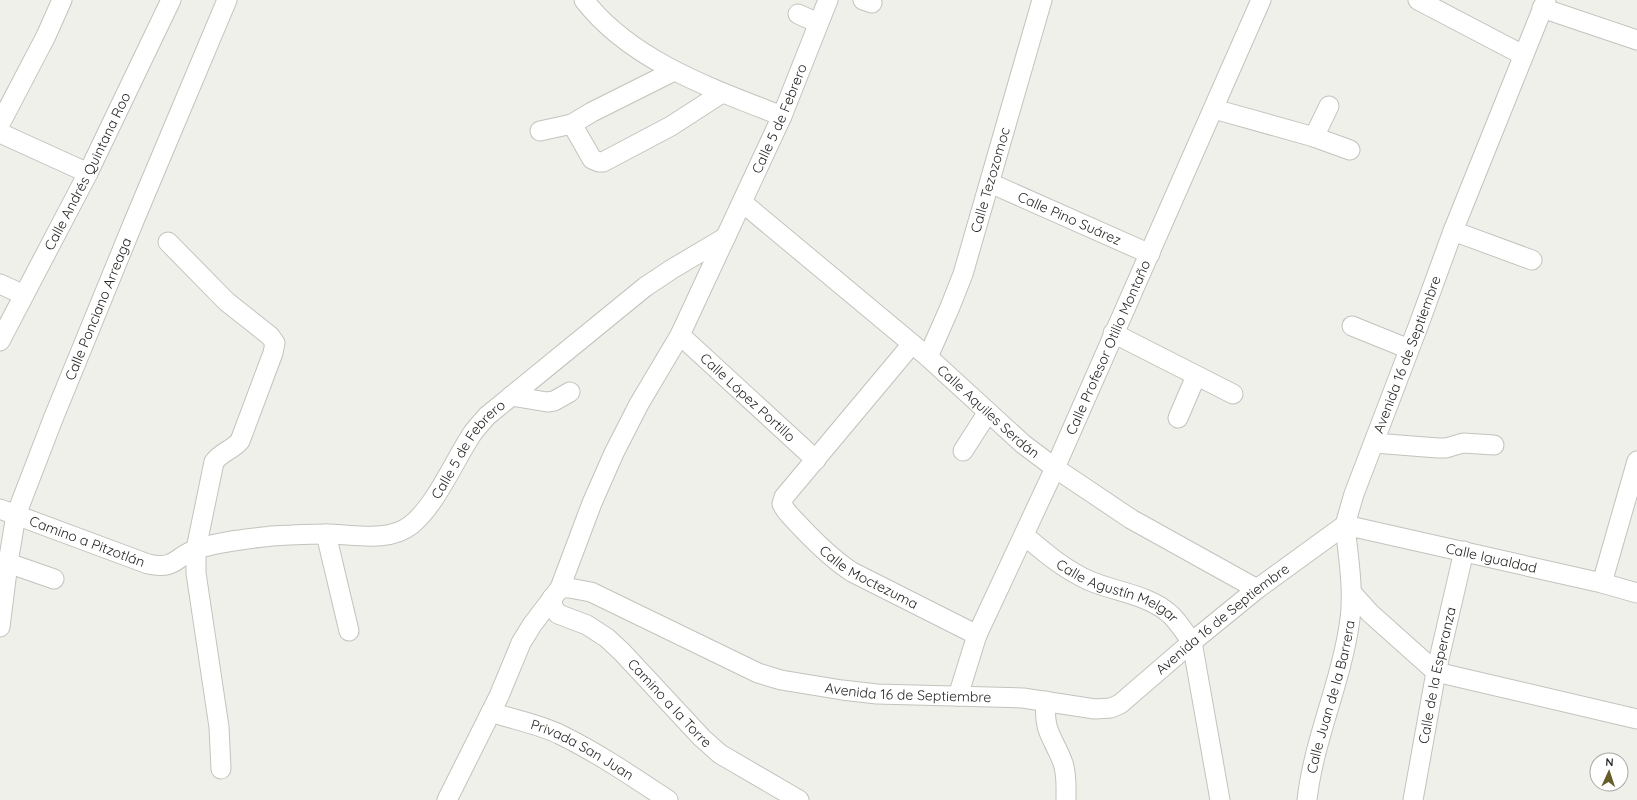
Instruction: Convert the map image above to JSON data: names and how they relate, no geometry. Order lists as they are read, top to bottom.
{
  "streets": {
    "street": [
      "Calle 5 de Febrero",
      "Calle Andrés Quintana Roo",
      "Calle Tezozomoc",
      "Calle Pino Suárez",
      "Calle Ponciano Arreaga",
      "Calle Profesor Otilio Montaño",
      "Avenida 16 de Septiembre",
      "Calle López Portillo",
      "Calle Aquiles Serdán",
      "Camino a Pitzotlán",
      "Calle Igualdad",
      "Calle Moctezuma",
      "Calle Agustín Melgar",
      "Calle de la Esperanza",
      "Calle Juan de la Barrera",
      "Camino a la Torre",
      "Privada San Juan"
    ]
  },
  "crossings": [
    ["Calle 5 de Febrero", "Avenida 16 de Septiembre"],
    ["Calle 5 de Febrero", "Calle López Portillo"],
    ["Calle 5 de Febrero", "Calle Aquiles Serdán"],
    ["Calle 5 de Febrero", "Camino a Pitzotlán"],
    ["Calle 5 de Febrero", "Camino a la Torre"],
    ["Calle 5 de Febrero", "Privada San Juan"],
    ["Calle Tezozomoc", "Calle Pino Suárez"],
    ["Calle Tezozomoc", "Calle Aquiles Serdán"],
    ["Calle Pino Suárez", "Calle Profesor Otilio Montaño"],
    ["Calle Ponciano Arreaga", "Camino a Pitzotlán"],
    ["Calle Profesor Otilio Montaño", "Avenida 16 de Septiembre"],
    ["Calle Profesor Otilio Montaño", "Calle Aquiles Serdán"],
    ["Calle Profesor Otilio Montaño", "Calle Moctezuma"],
    ["Calle Profesor Otilio Montaño", "Calle Agustín Melgar"],
    ["Avenida 16 de Septiembre", "Calle Aquiles Serdán"],
    ["Avenida 16 de Septiembre", "Calle Igualdad"],
    ["Avenida 16 de Septiembre", "Calle Agustín Melgar"],
    ["Avenida 16 de Septiembre", "Calle Juan de la Barrera"],
    ["Avenida 16 de Septiembre", "Camino a la Torre"],
    ["Calle López Portillo", "Calle Moctezuma"],
    ["Calle Igualdad", "Calle de la Esperanza"],
    ["Calle Igualdad", "Calle Juan de la Barrera"]
  ],
  "north": "top"
}
